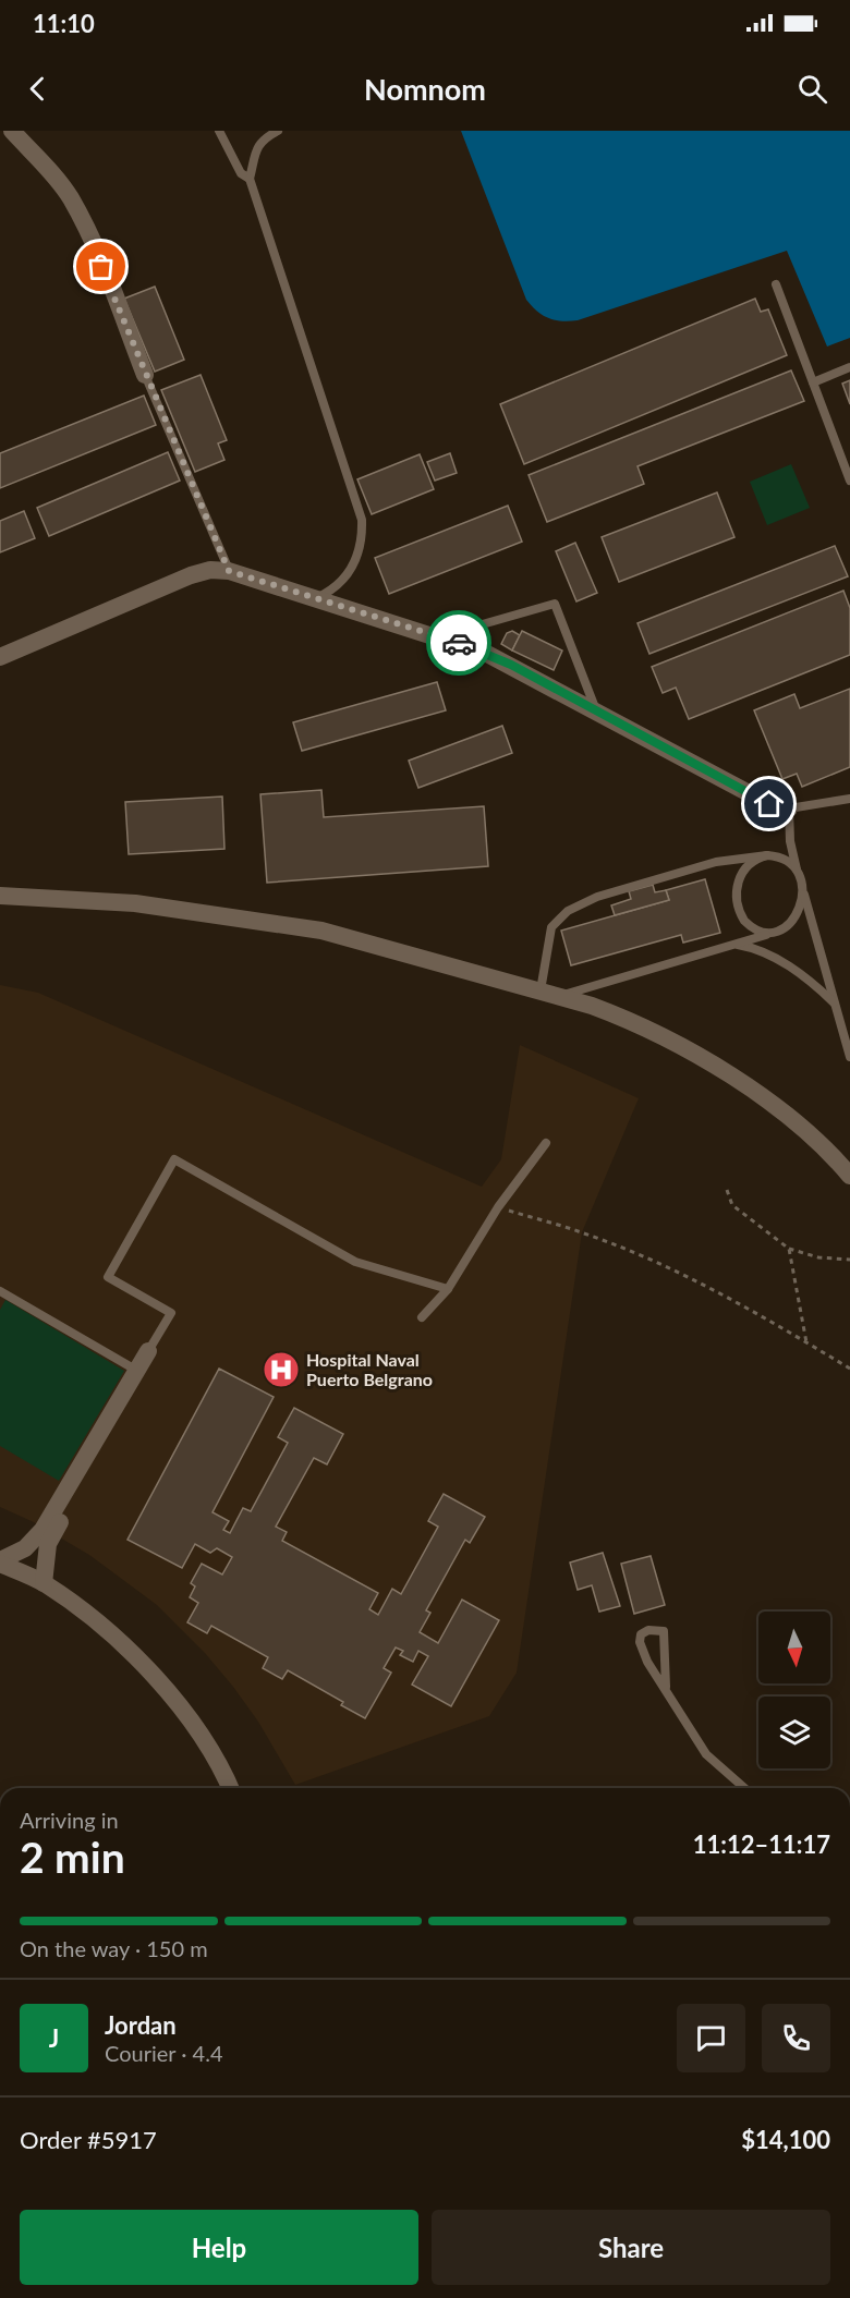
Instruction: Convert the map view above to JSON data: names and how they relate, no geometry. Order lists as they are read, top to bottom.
{
  "places": {
    "hospital": ["Hospital Naval Puerto Belgrano"]
  },
  "north": "bottom",
  "page": {
    "status": "11:10",
    "header": "Nomnom",
    "heading": ["2 min", "Arriving in", "11:12–11:17"],
    "panel": [
      "Jordan",
      "Courier · 4.4",
      "Order #5917",
      "$14,100"
    ],
    "bar": "On the way · 150 m",
    "round": "J",
    "buttons": ["Help", "Share"]
  }
}
